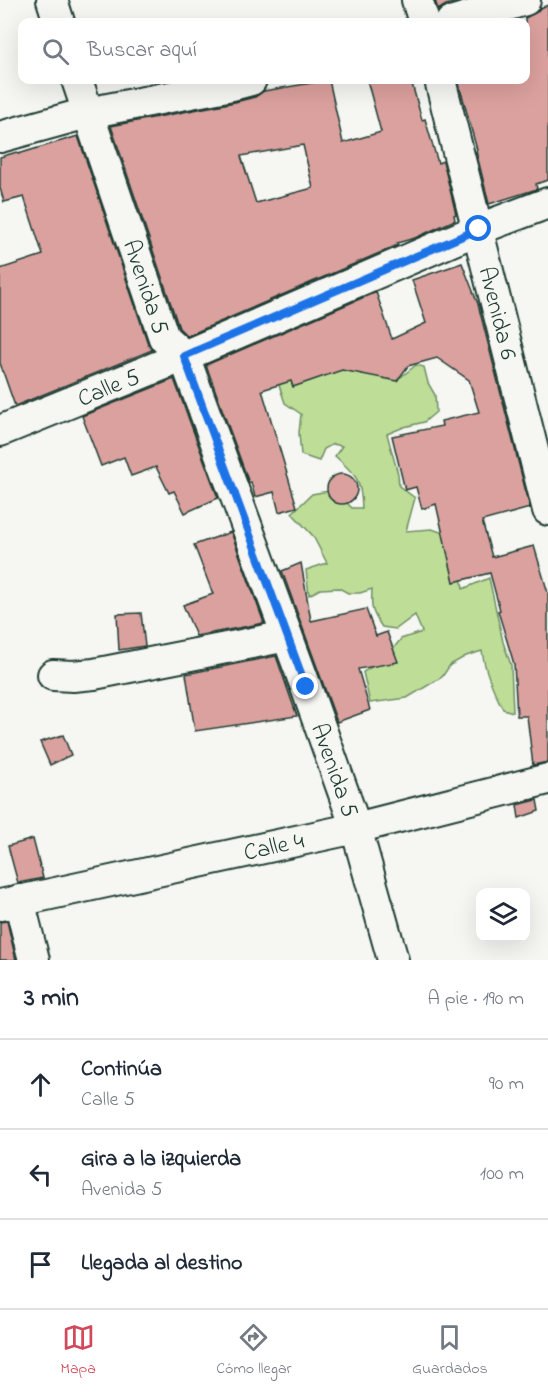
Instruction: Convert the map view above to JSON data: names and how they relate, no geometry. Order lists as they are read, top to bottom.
{
  "streets": {
    "street": [
      "Avenida 5",
      "Avenida 6",
      "Calle 5",
      "Calle 4"
    ]
  },
  "crossings": [
    ["Avenida 5", "Calle 5"],
    ["Avenida 5", "Calle 4"],
    ["Avenida 6", "Calle 5"]
  ],
  "page": {
    "search": "Buscar aquí",
    "heading": ["3 min", "A pie · 190 m"],
    "list": [
      ["Continúa", "Calle 5", "90 m"],
      ["Gira a la izquierda", "Avenida 5", "100 m"],
      "Llegada al destino"
    ],
    "nav": ["Mapa", "Cómo llegar", "Guardados"]
  }
}
